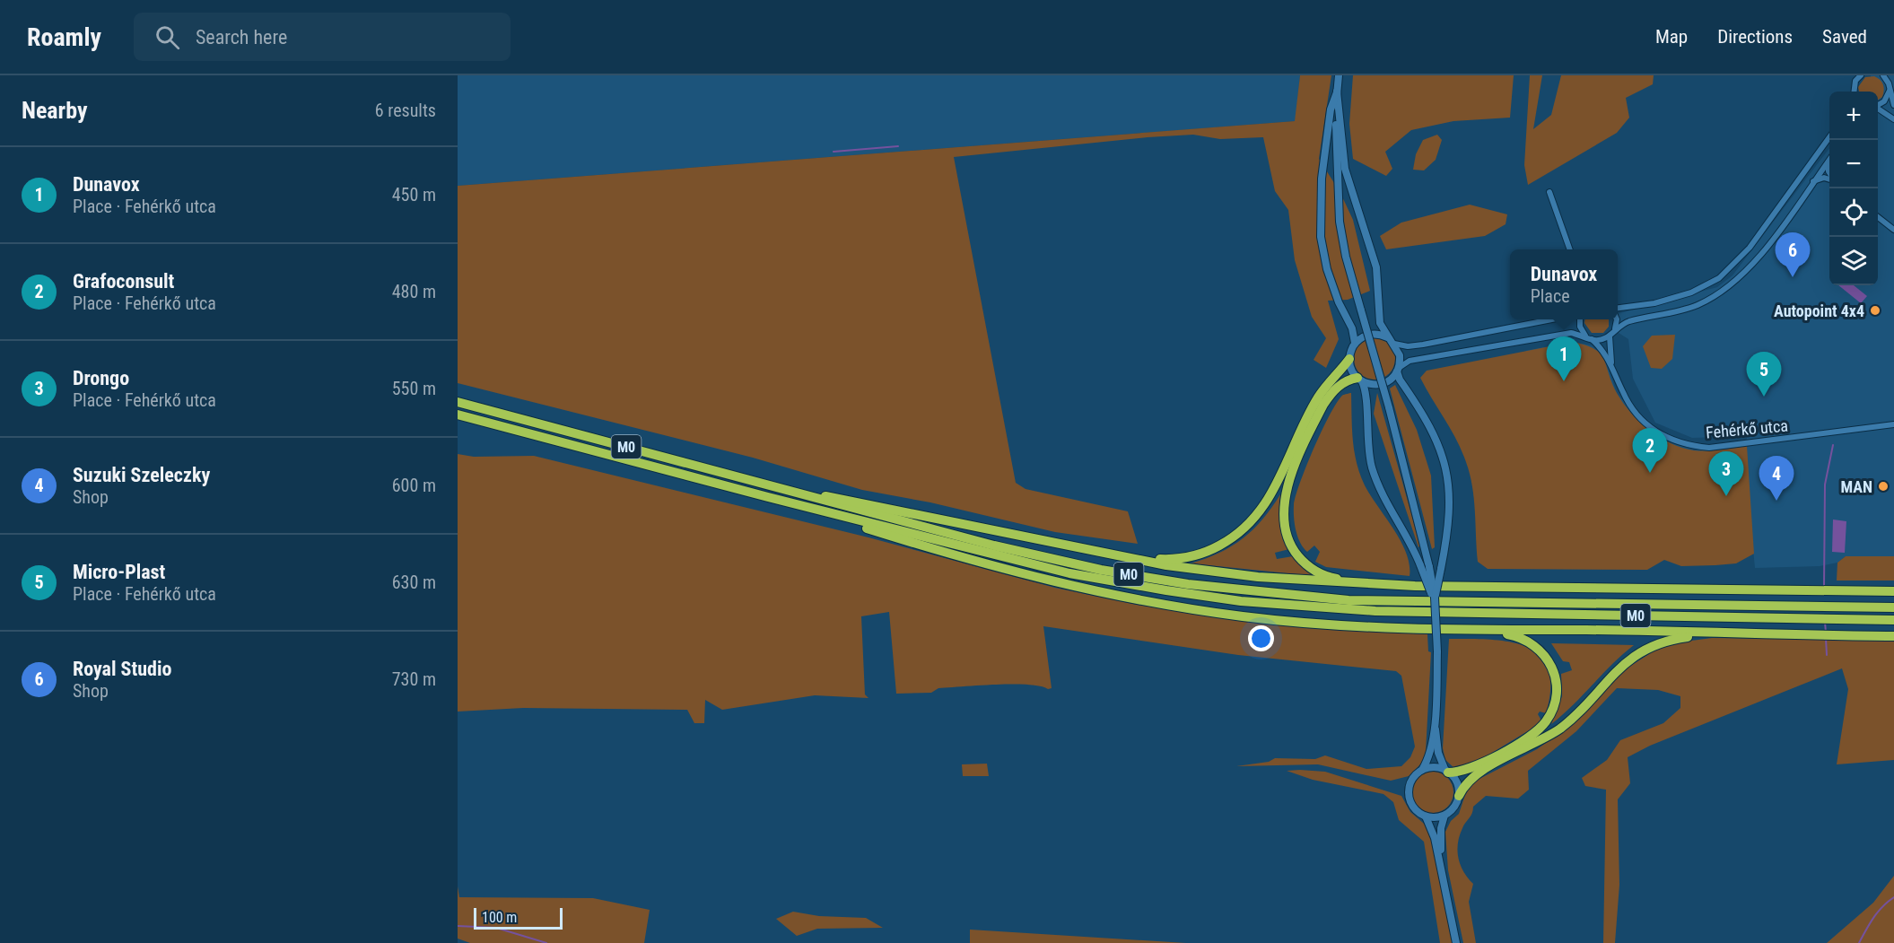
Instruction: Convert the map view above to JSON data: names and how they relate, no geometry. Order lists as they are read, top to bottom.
{
  "streets": {
    "highway": ["M0"],
    "street": ["Fehérkő utca"]
  },
  "places": ["Autopoint 4x4", "MAN"],
  "scale_bar": "100 m",
  "page": {
    "header": "Roamly",
    "search": "Search here",
    "nav": ["Map", "Directions", "Saved"],
    "heading": ["Nearby", "6 results"],
    "map_buttons": ["+", "−"],
    "list": [
      {
        "mark": "1",
        "name": "Dunavox",
        "note": "Place · Fehérkő utca",
        "value": "450 m"
      },
      {
        "mark": "2",
        "name": "Grafoconsult",
        "note": "Place · Fehérkő utca",
        "value": "480 m"
      },
      {
        "mark": "3",
        "name": "Drongo",
        "note": "Place · Fehérkő utca",
        "value": "550 m"
      },
      {
        "mark": "4",
        "name": "Suzuki Szeleczky",
        "note": "Shop",
        "value": "600 m"
      },
      {
        "mark": "5",
        "name": "Micro-Plast",
        "note": "Place · Fehérkő utca",
        "value": "630 m"
      },
      {
        "mark": "6",
        "name": "Royal Studio",
        "note": "Shop",
        "value": "730 m"
      }
    ],
    "pins": [
      "6",
      "1",
      "5",
      "2",
      "3",
      "4"
    ],
    "popup": ["Dunavox", "Place"],
    "scale": "100 m"
  }
}
